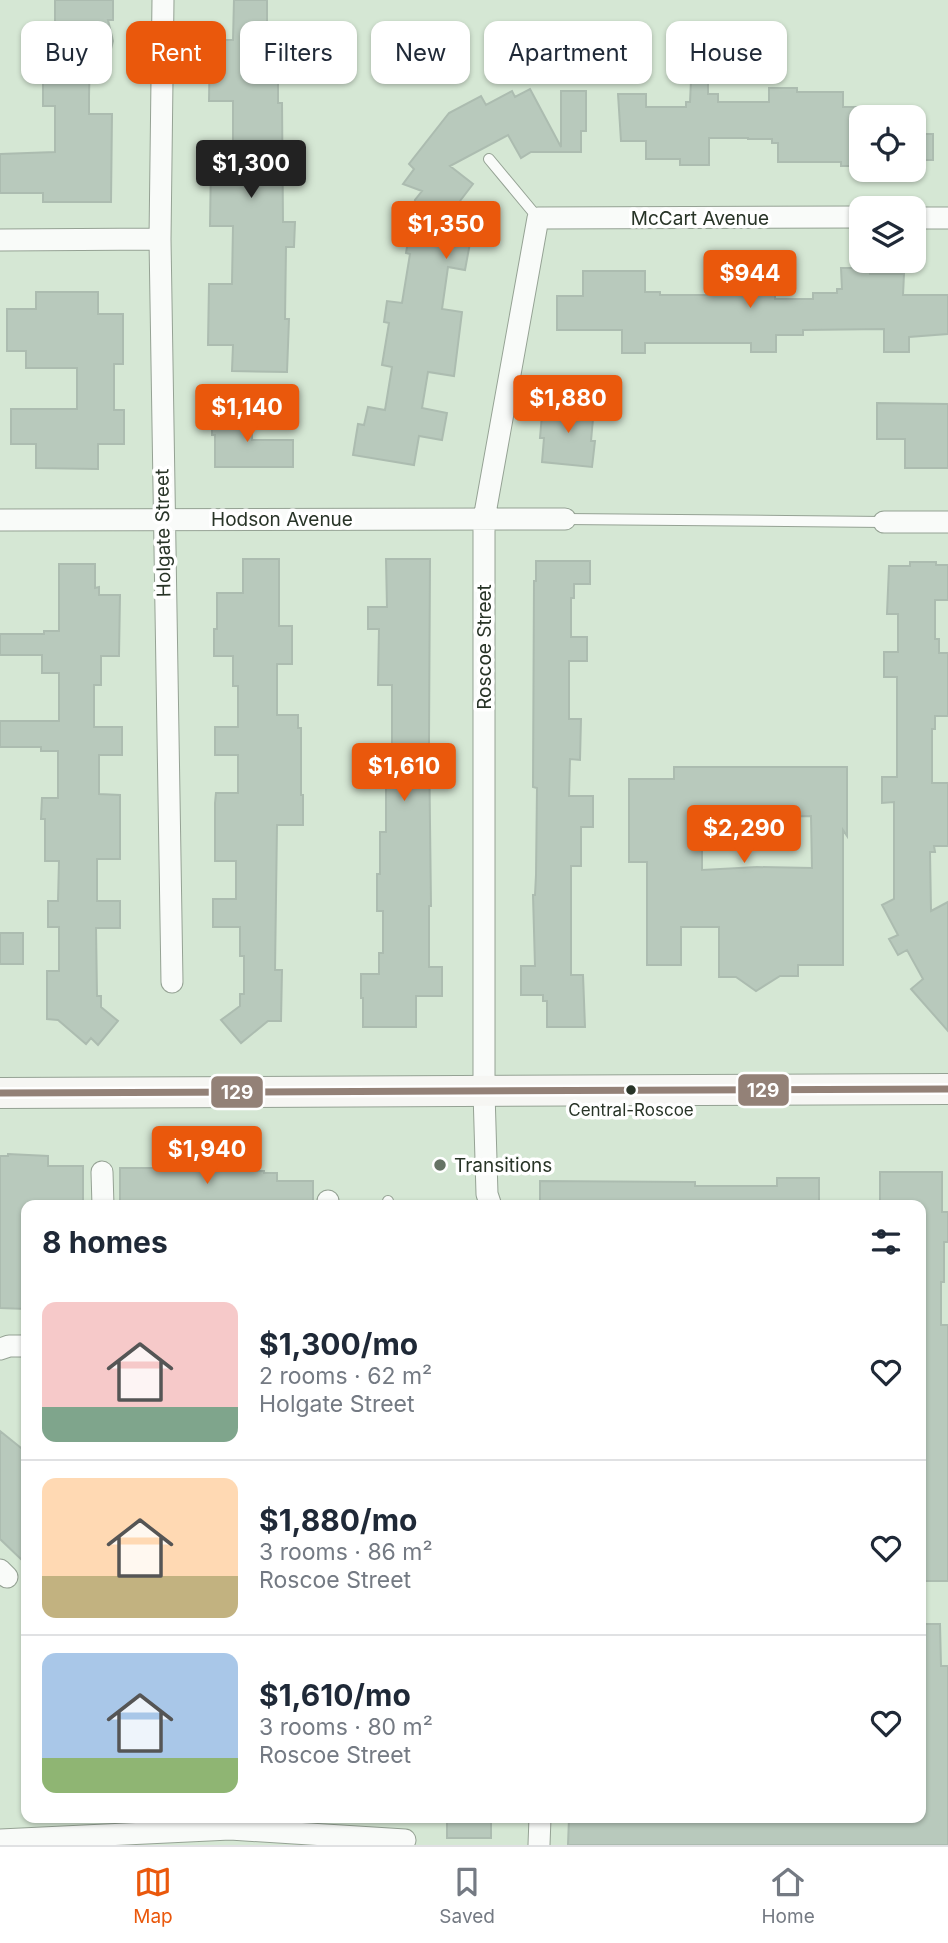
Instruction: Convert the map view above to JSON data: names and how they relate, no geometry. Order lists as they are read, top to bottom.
{
  "streets": {
    "street": [
      "McCart Avenue",
      "Hodson Avenue",
      "Holgate Street",
      "Roscoe Street"
    ]
  },
  "crossings": [
    ["McCart Avenue", "Roscoe Street"],
    ["Hodson Avenue", "Holgate Street"],
    ["Hodson Avenue", "Roscoe Street"]
  ],
  "places": ["Central-Roscoe", "Transitions"],
  "lines": ["transit line 129"],
  "page": {
    "chip": [
      "Buy",
      "Rent",
      "Filters",
      "New",
      "Apartment",
      "House"
    ],
    "price": [
      "$1,300",
      "$1,350",
      "$944",
      "$1,880",
      "$1,140",
      "$1,610",
      "$2,290",
      "$1,940"
    ],
    "heading": "8 homes",
    "list": [
      {
        "name": "$1,300/mo",
        "note": "2 rooms · 62 m² · Holgate Street"
      },
      {
        "name": "$1,880/mo",
        "note": "3 rooms · 86 m² · Roscoe Street"
      },
      {
        "name": "$1,610/mo",
        "note": "3 rooms · 80 m² · Roscoe Street"
      }
    ],
    "tabs": ["Map", "Saved", "Home"]
  }
}
